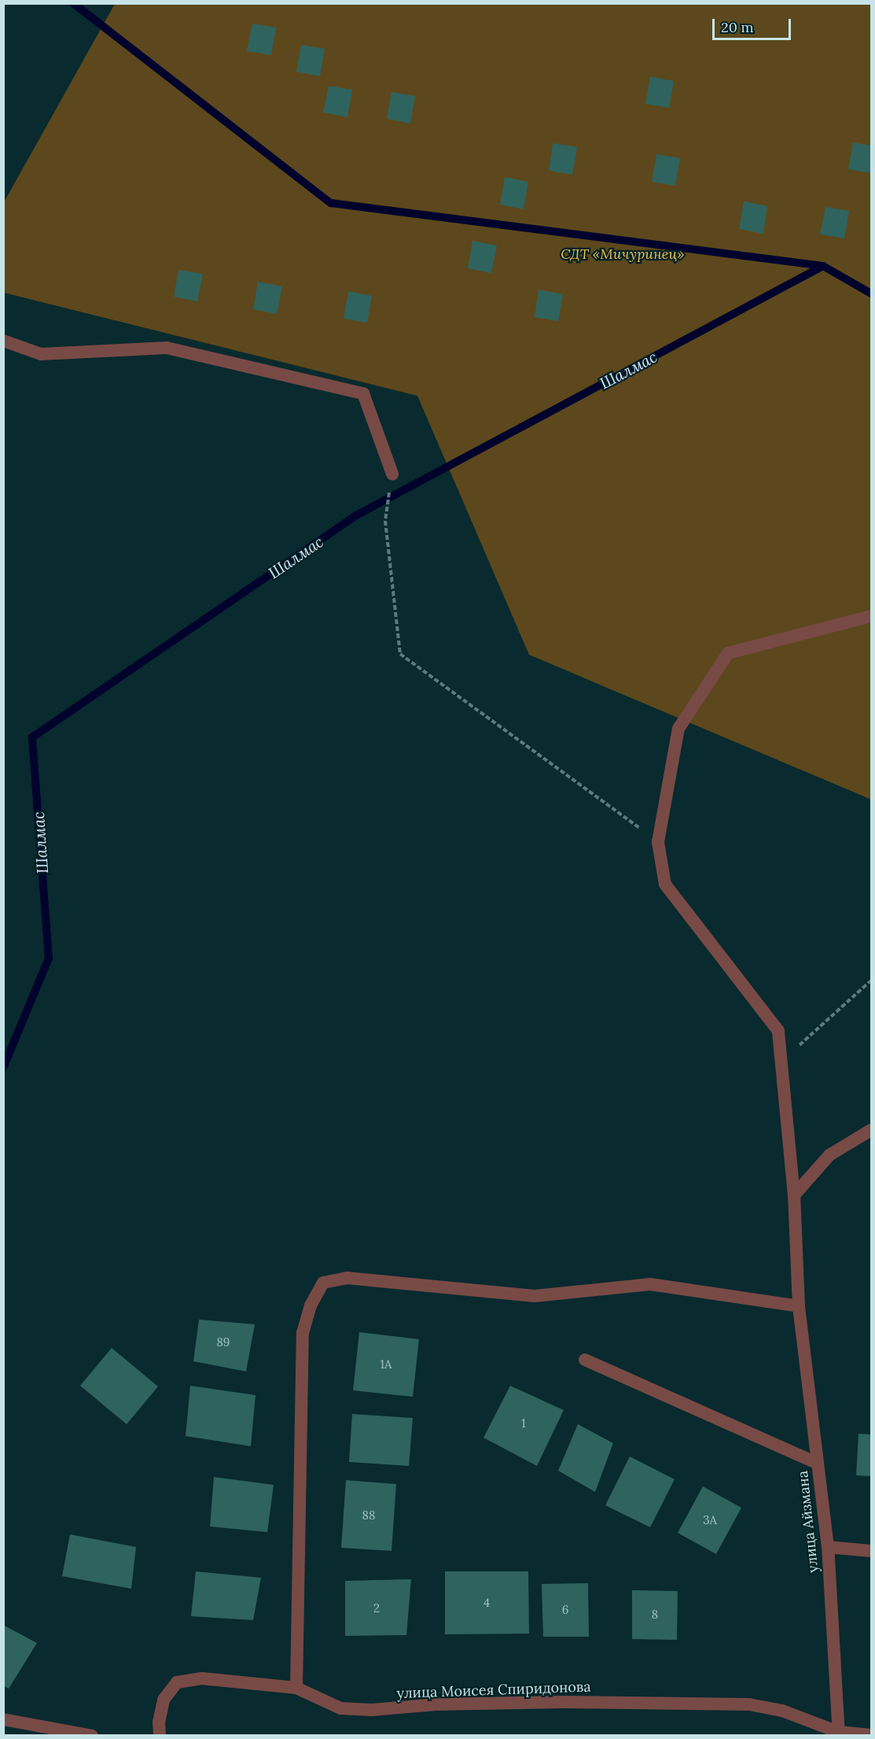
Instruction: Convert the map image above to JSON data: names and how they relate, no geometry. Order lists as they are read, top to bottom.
{
  "streets": {
    "street": ["улица Айзмана", "улица Моисея Спиридонова"]
  },
  "crossings": [
    ["улица Айзмана", "улица Моисея Спиридонова"]
  ],
  "water": ["Шалмас"],
  "parks": ["СДТ «Мичуринец»"],
  "house_numbers": [
    "89",
    "1А",
    "1",
    "88",
    "3А",
    "4",
    "2",
    "6",
    "8"
  ],
  "scale_bar": "20 m"
}
